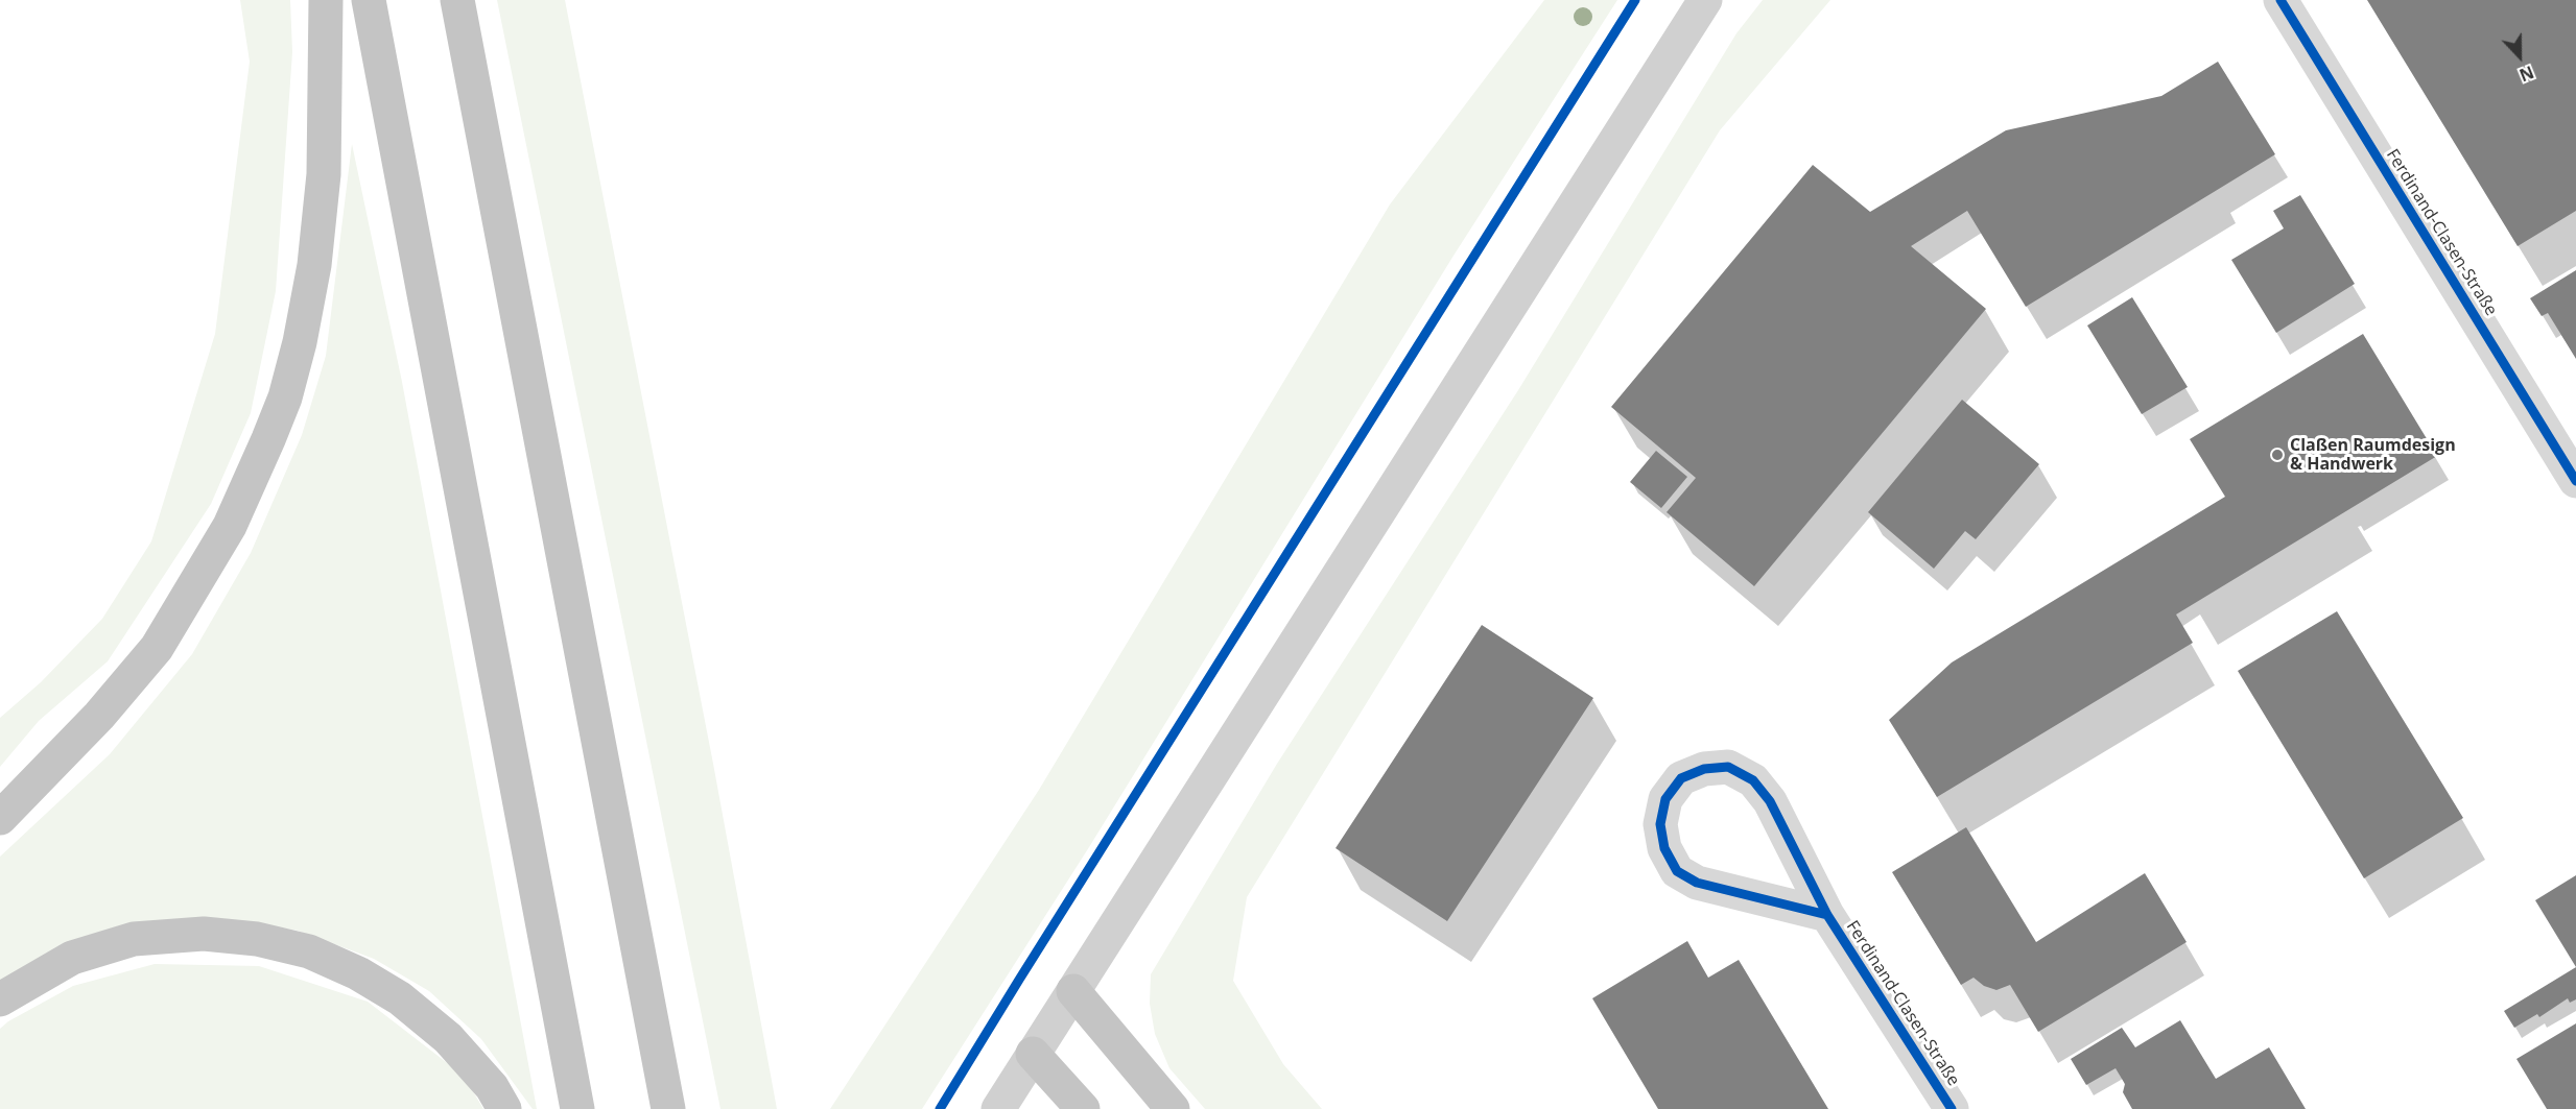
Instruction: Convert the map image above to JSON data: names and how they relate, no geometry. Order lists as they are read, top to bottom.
{
  "streets": {
    "street": ["Ferdinand-Clasen-Straße"]
  },
  "places": ["Claßen Raumdesign & Handwerk"],
  "north": "bottom"
}
